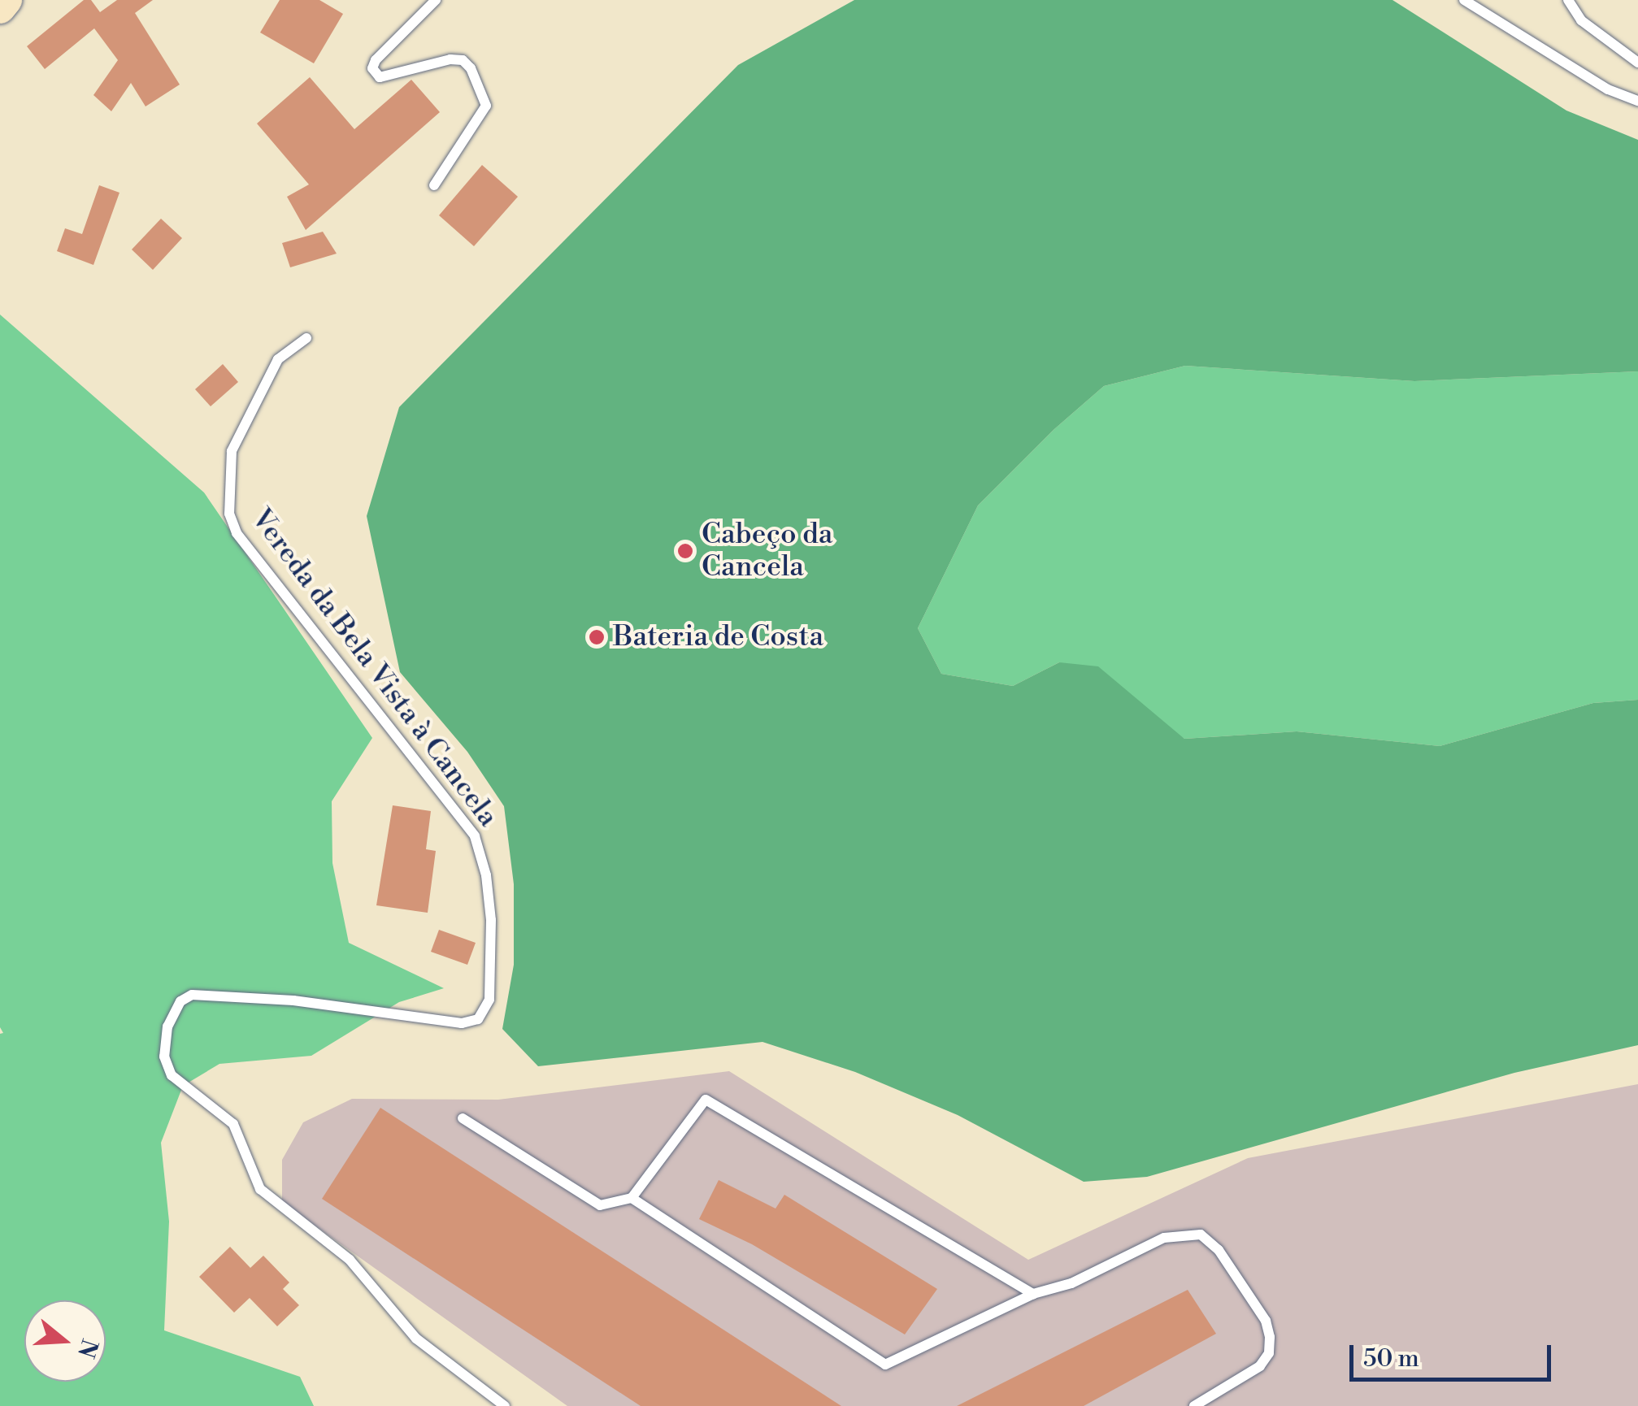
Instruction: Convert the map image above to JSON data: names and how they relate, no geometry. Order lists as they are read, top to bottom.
{
  "streets": {
    "lane": ["Vereda da Bela Vista à Cancela"]
  },
  "places": ["Cabeço da Cancela", "Bateria de Costa"],
  "scale_bar": "50 m",
  "north": "right"
}
